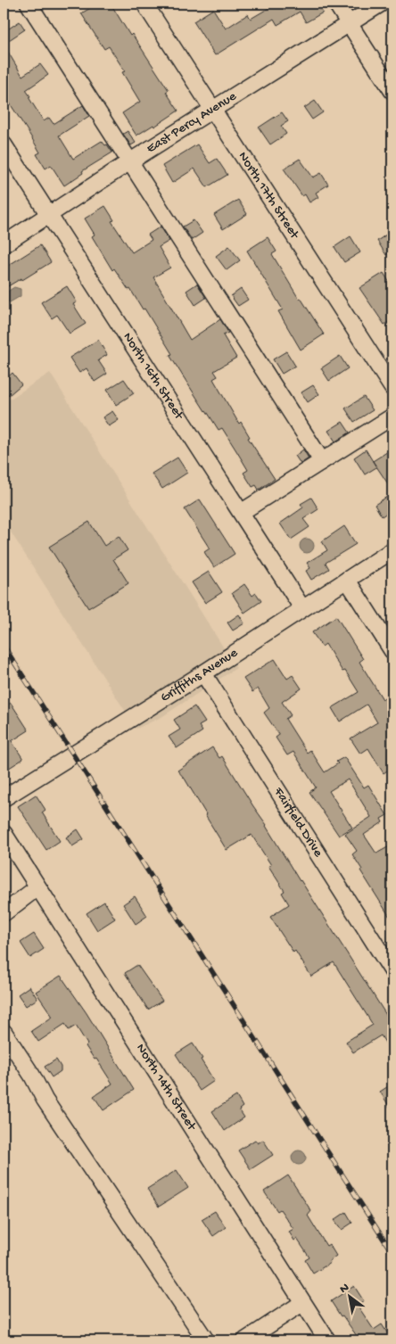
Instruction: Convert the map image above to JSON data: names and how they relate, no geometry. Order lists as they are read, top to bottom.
{
  "streets": {
    "street": [
      "East Percy Avenue",
      "North 17th Street",
      "North 16th Street",
      "Griffiths Avenue",
      "Fairfield Drive",
      "North 14th Street"
    ]
  },
  "crossings": [
    ["East Percy Avenue", "North 17th Street"],
    ["East Percy Avenue", "North 16th Street"],
    ["North 16th Street", "Griffiths Avenue"],
    ["Griffiths Avenue", "Fairfield Drive"]
  ],
  "north": "top left"
}
